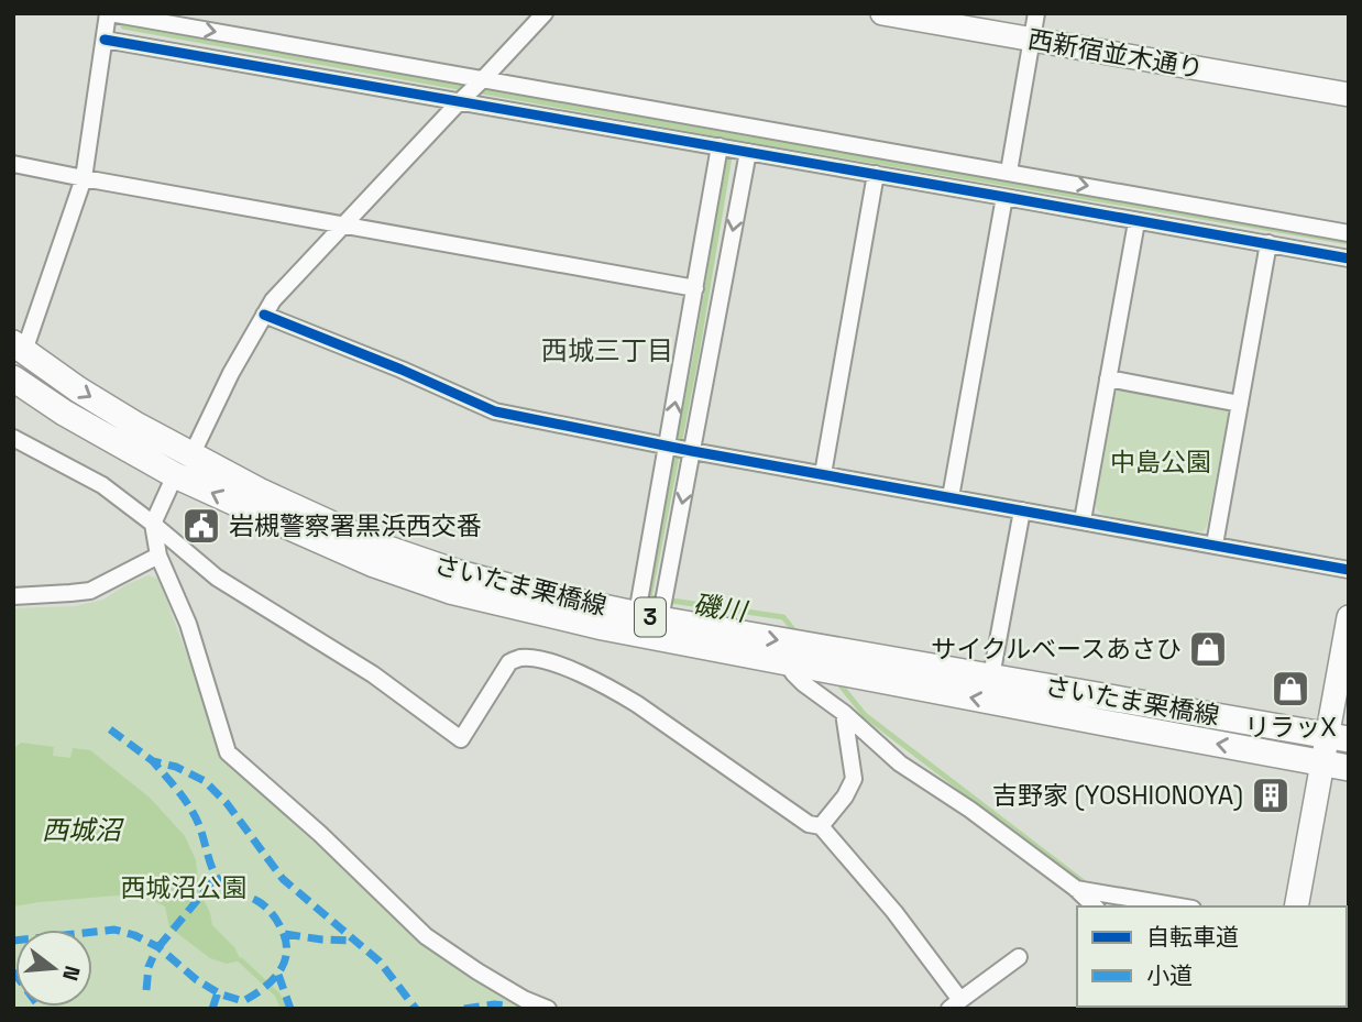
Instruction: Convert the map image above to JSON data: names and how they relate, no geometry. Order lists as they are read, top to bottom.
{
  "streets": {
    "main road": ["さいたま栗橋線", "3"],
    "street": ["西新宿並木通り"]
  },
  "districts": ["西城三丁目"],
  "water": ["磯川", "西城沼"],
  "parks": ["中島公園", "西城沼公園"],
  "places": {
    "public building": ["岩槻警察署黒浜西交番"],
    "shop": ["サイクルベースあさひ", "リラッX"],
    "building": ["吉野家 (YOSHIONOYA)"]
  },
  "legend": ["自転車道", "小道"],
  "north": "right"
}
